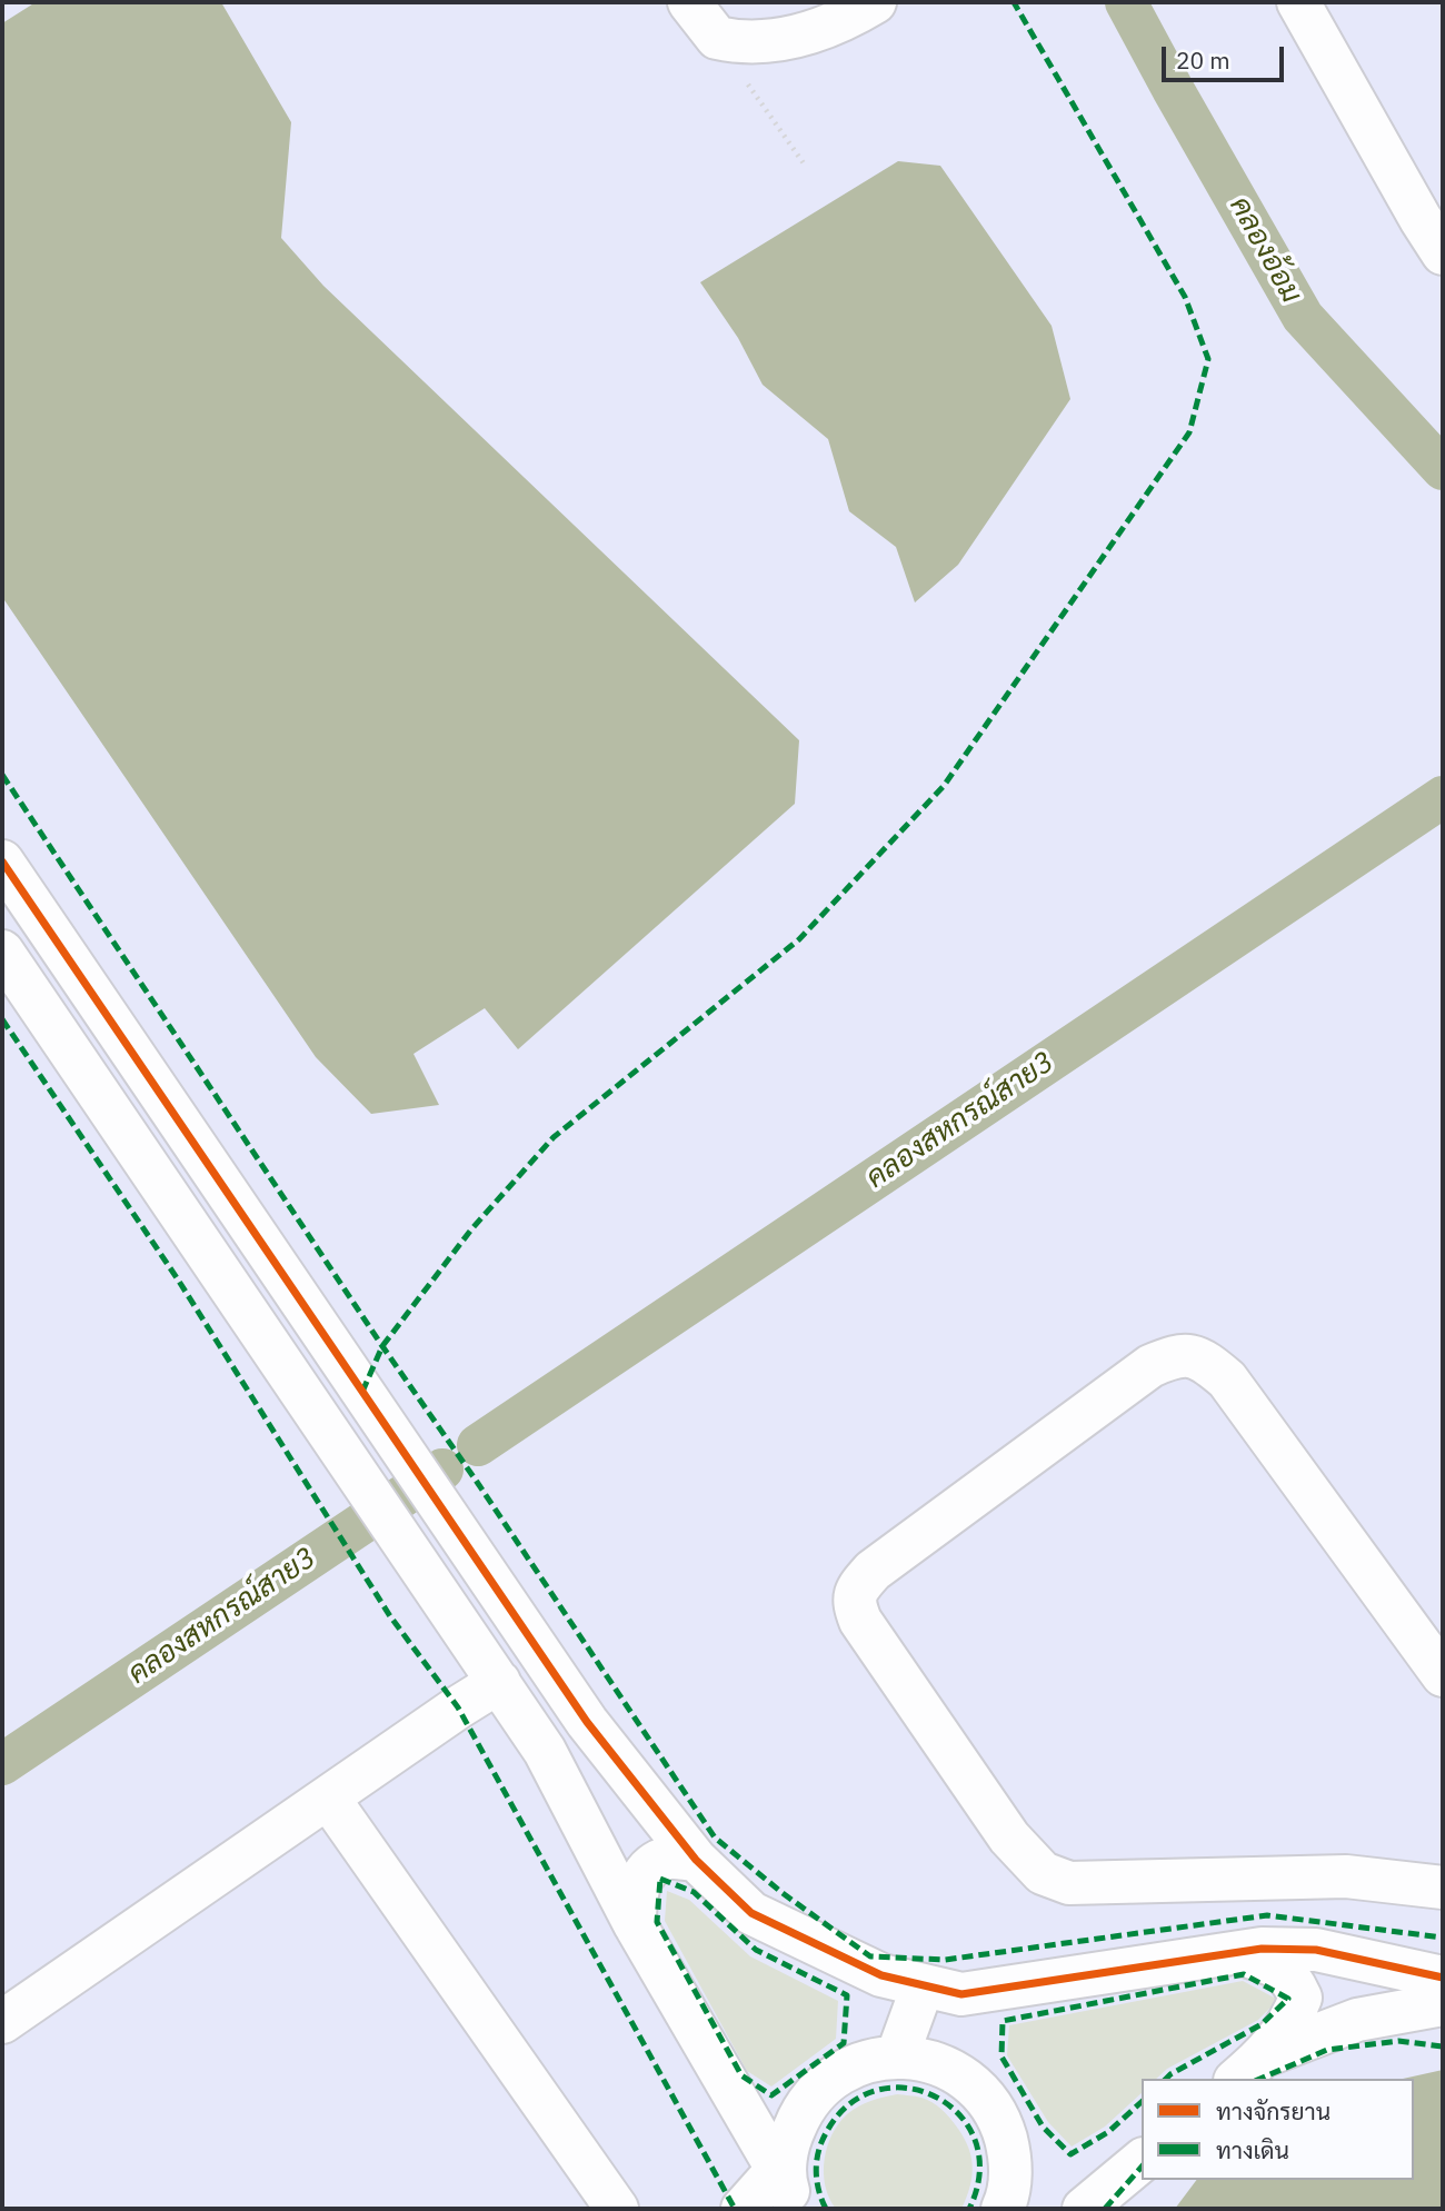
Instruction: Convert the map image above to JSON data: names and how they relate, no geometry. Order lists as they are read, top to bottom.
{
  "water": ["คลองอ้อม", "คลองสหกรณ์สาย3"],
  "legend": ["ทางจักรยาน", "ทางเดิน"],
  "scale_bar": "20 m"
}
